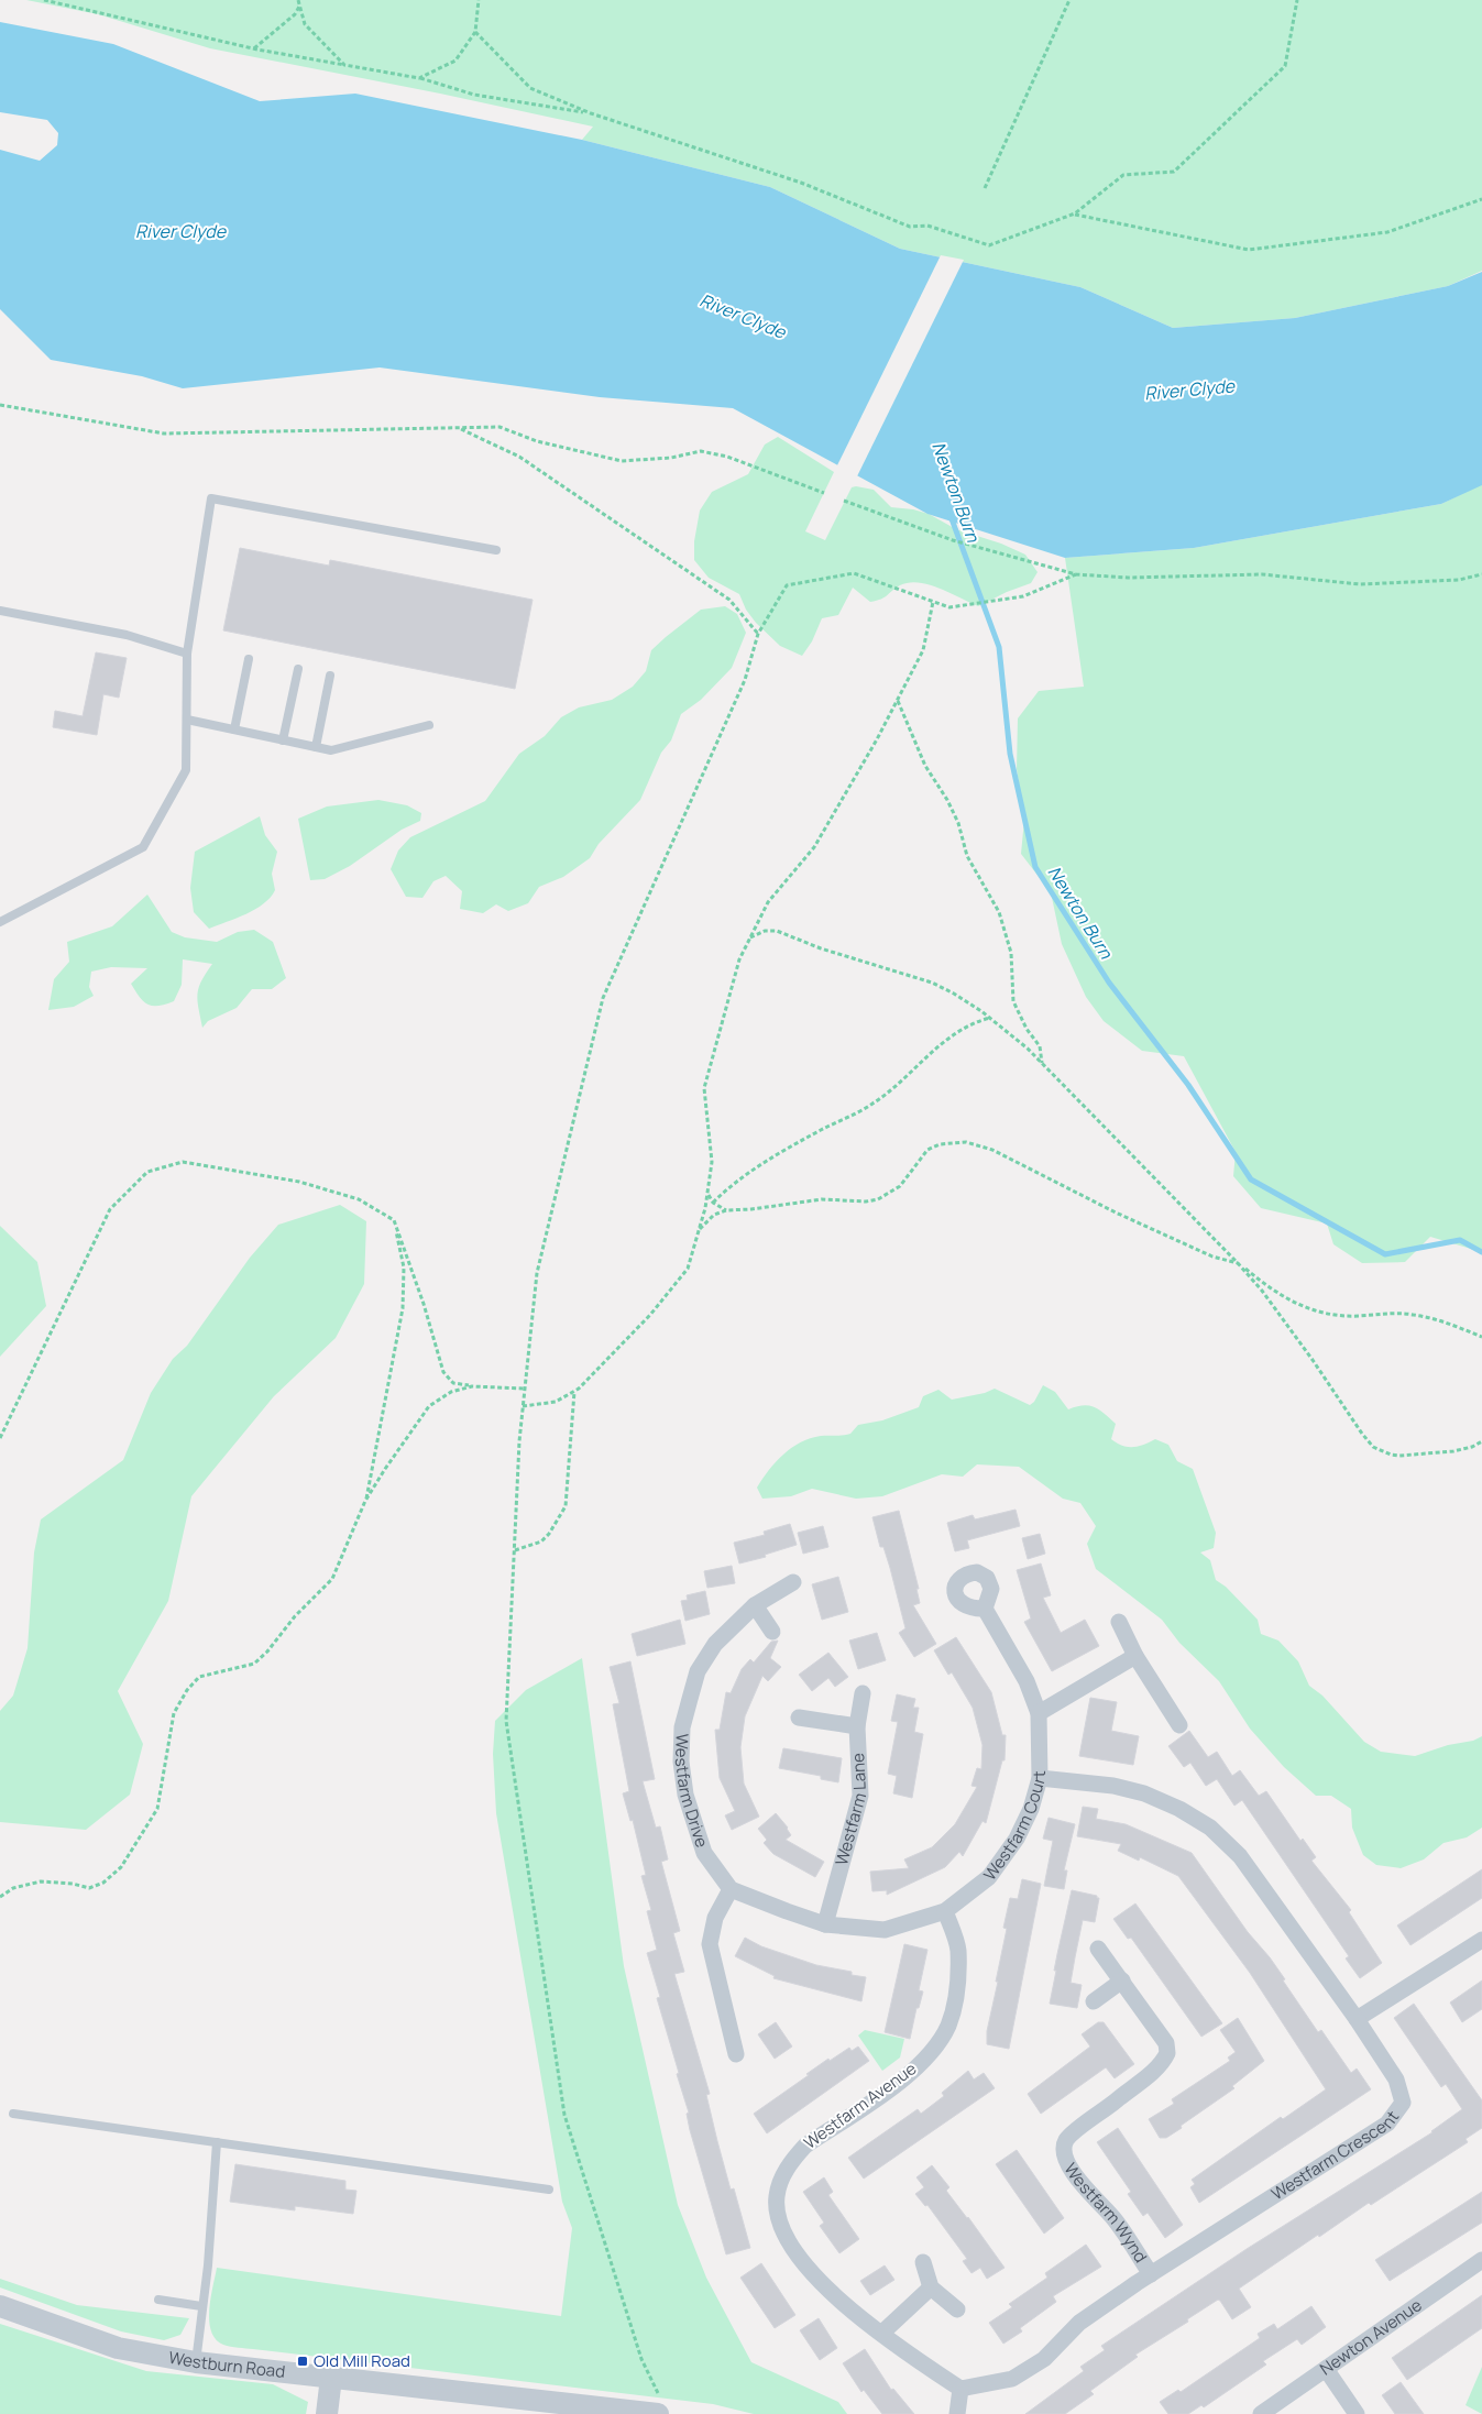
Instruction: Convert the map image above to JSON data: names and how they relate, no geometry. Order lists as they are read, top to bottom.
{
  "streets": {
    "street": [
      "Westfarm Drive",
      "Westfarm Lane",
      "Westfarm Court",
      "Westfarm Avenue",
      "Westfarm Crescent",
      "Westfarm Wynd",
      "Newton Avenue",
      "Westburn Road"
    ]
  },
  "crossings": [
    ["Westfarm Lane", "Westfarm Court"],
    ["Westfarm Court", "Westfarm Avenue"],
    ["Westfarm Court", "Westfarm Crescent"],
    ["Westfarm Avenue", "Westfarm Crescent"],
    ["Westfarm Crescent", "Westfarm Wynd"]
  ],
  "water": ["River Clyde", "Newton Burn"],
  "places": {
    "transit": ["Old Mill Road"]
  }
}
